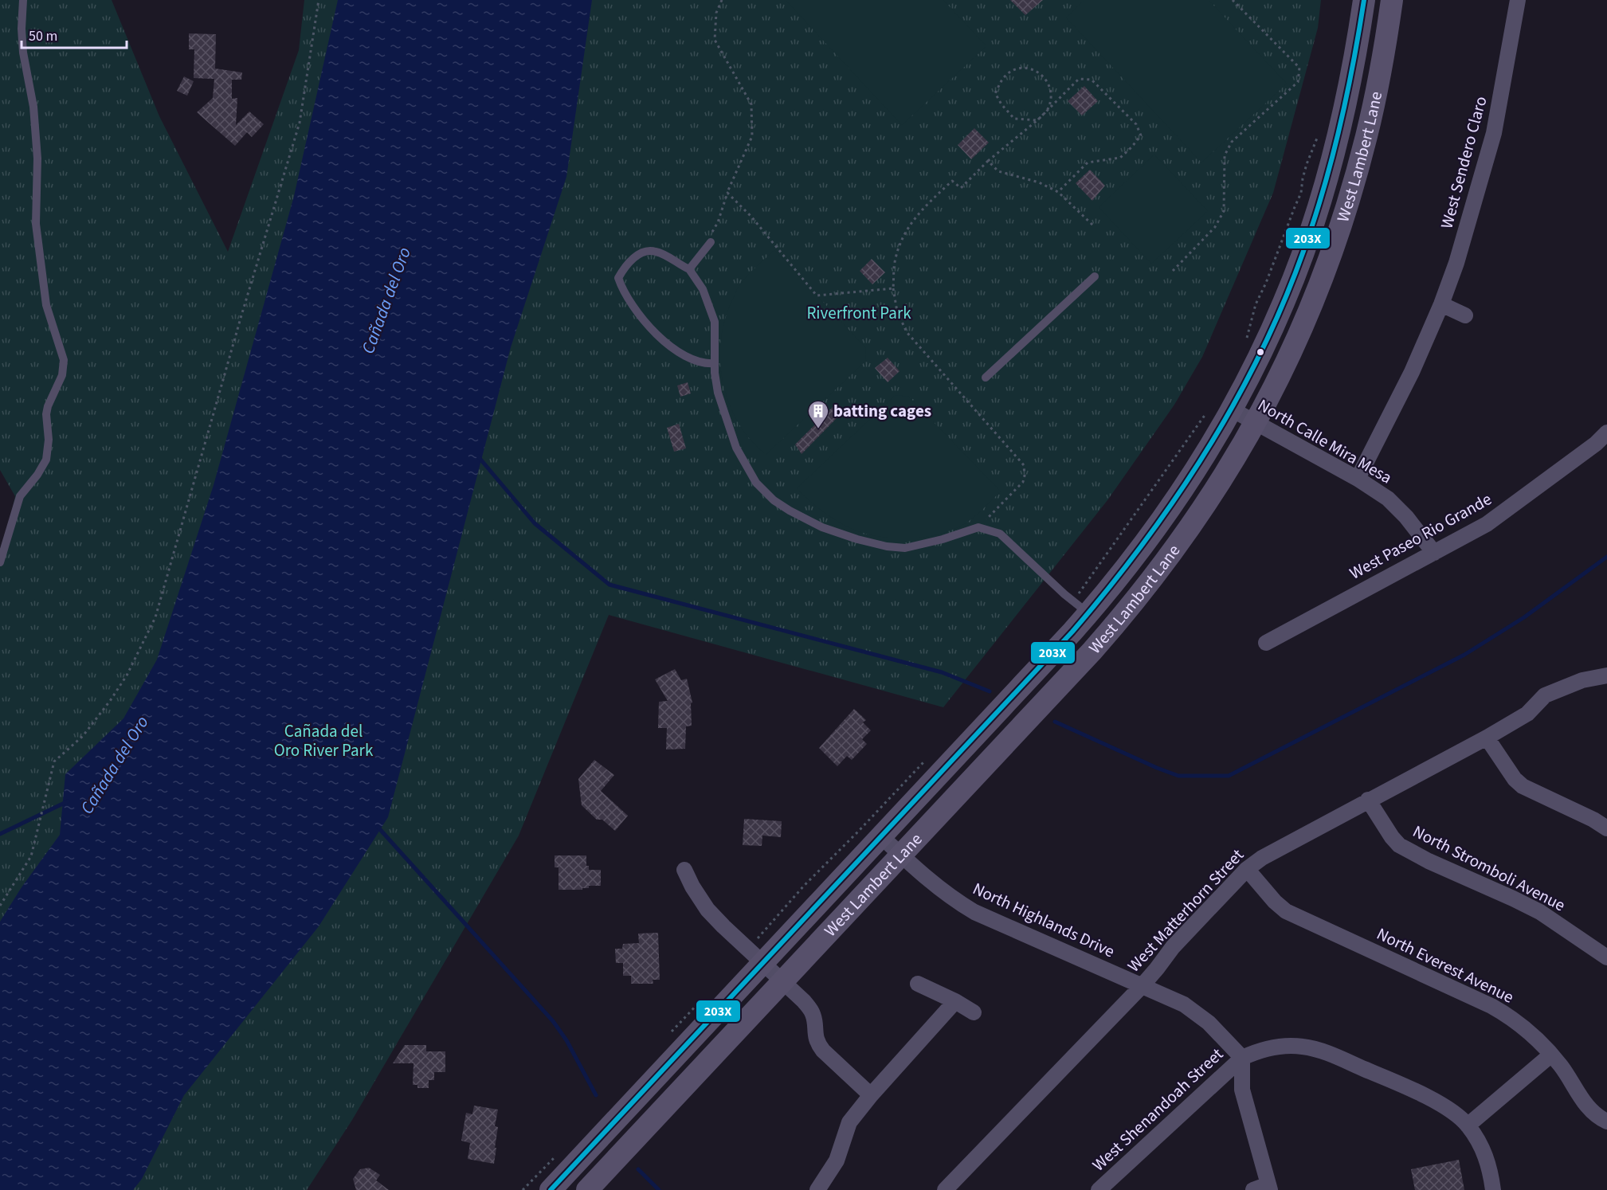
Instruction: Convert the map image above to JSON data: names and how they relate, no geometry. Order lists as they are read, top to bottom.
{
  "streets": {
    "main road": ["West Lambert Lane"],
    "street": [
      "West Sendero Claro",
      "North Calle Mira Mesa",
      "West Paseo Rio Grande",
      "North Stromboli Avenue",
      "West Matterhorn Street",
      "North Highlands Drive",
      "North Everest Avenue",
      "West Shenandoah Street"
    ]
  },
  "crossings": [
    ["West Lambert Lane", "North Calle Mira Mesa"],
    ["West Lambert Lane", "North Highlands Drive"],
    ["West Sendero Claro", "North Calle Mira Mesa"],
    ["North Calle Mira Mesa", "West Paseo Rio Grande"],
    ["North Stromboli Avenue", "West Matterhorn Street"],
    ["West Matterhorn Street", "North Highlands Drive"],
    ["West Matterhorn Street", "North Everest Avenue"],
    ["North Highlands Drive", "West Shenandoah Street"]
  ],
  "water": ["Cañada del Oro"],
  "parks": ["Riverfront Park", "Cañada del Oro River Park"],
  "places": {
    "building": ["batting cages"]
  },
  "lines": ["transit line 203X"],
  "scale_bar": "50 m"
}
